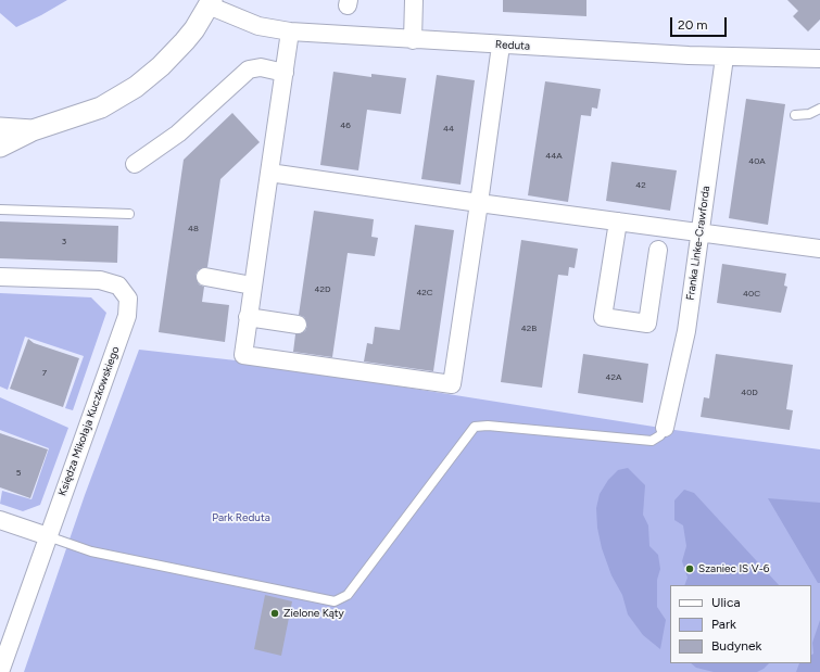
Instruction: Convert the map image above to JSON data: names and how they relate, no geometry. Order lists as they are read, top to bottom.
{
  "streets": {
    "street": ["Reduta", "Franka Linke-Crawforda", "Księdza Mikołaja Kuczkowskiego"]
  },
  "crossings": [
    ["Reduta", "Franka Linke-Crawforda"]
  ],
  "parks": ["Park Reduta"],
  "places": ["Szaniec IS V-6", "Zielone Kąty"],
  "house_numbers": [
    "46",
    "44",
    "44A",
    "40A",
    "42",
    "48",
    "3",
    "42D",
    "42C",
    "40C",
    "42B",
    "7",
    "42A",
    "40D",
    "5"
  ],
  "legend": ["Ulica", "Park", "Budynek"],
  "scale_bar": "20 m"
}
